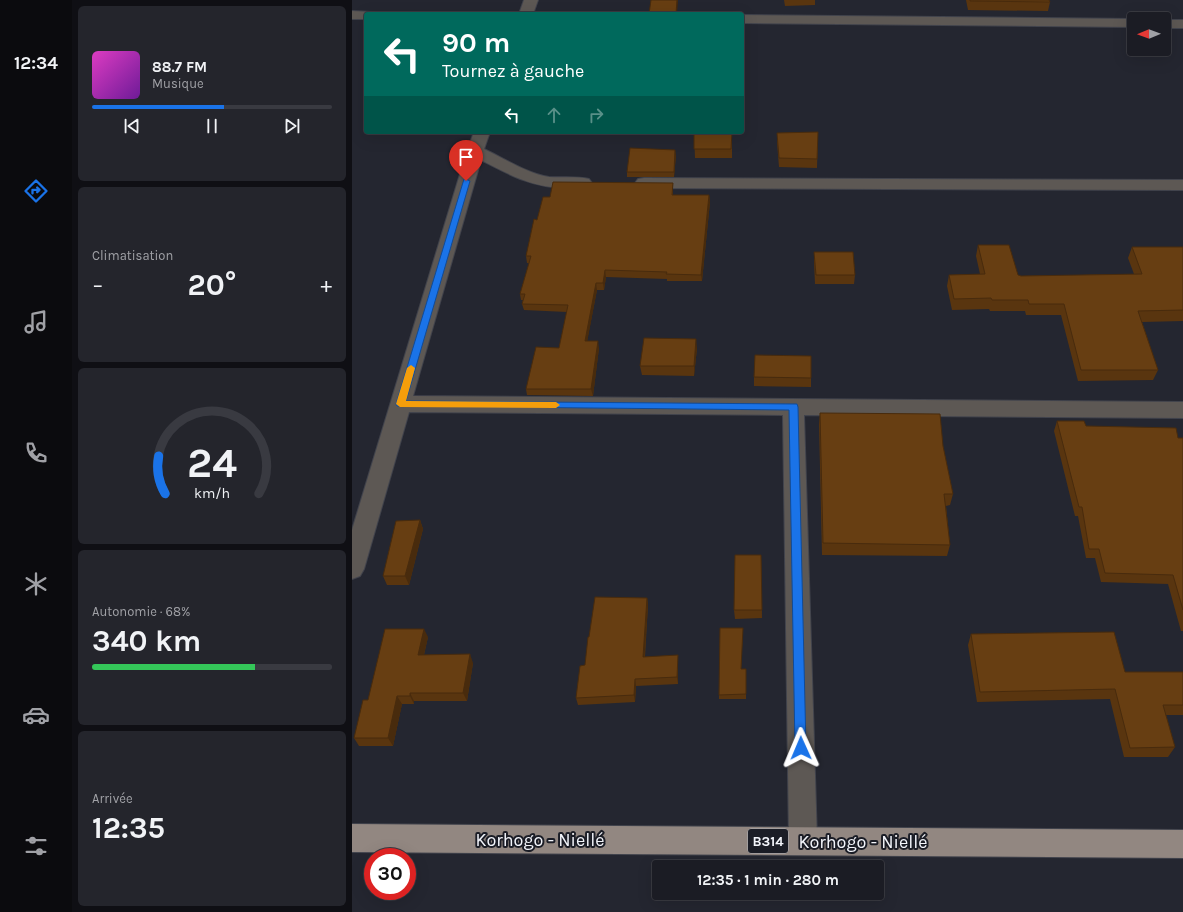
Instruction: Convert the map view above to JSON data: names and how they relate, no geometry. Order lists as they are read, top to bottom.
{
  "streets": {
    "main road": ["Korhogo - Niellé", "B314"]
  },
  "north": "left",
  "page": {
    "tabs": "12:34",
    "turn": ["90 m", "Tournez à gauche"],
    "song": ["88.7 FM", "Musique"],
    "tile": [
      "Climatisation",
      ["Autonomie · 68%", "340 km"],
      ["Arrivée", "12:35"]
    ],
    "heat": ["−", "20°", "+"],
    "limit": "30",
    "trip": "12:35 · 1 min · 280 m",
    "gauge": ["24", "km/h"]
  }
}
